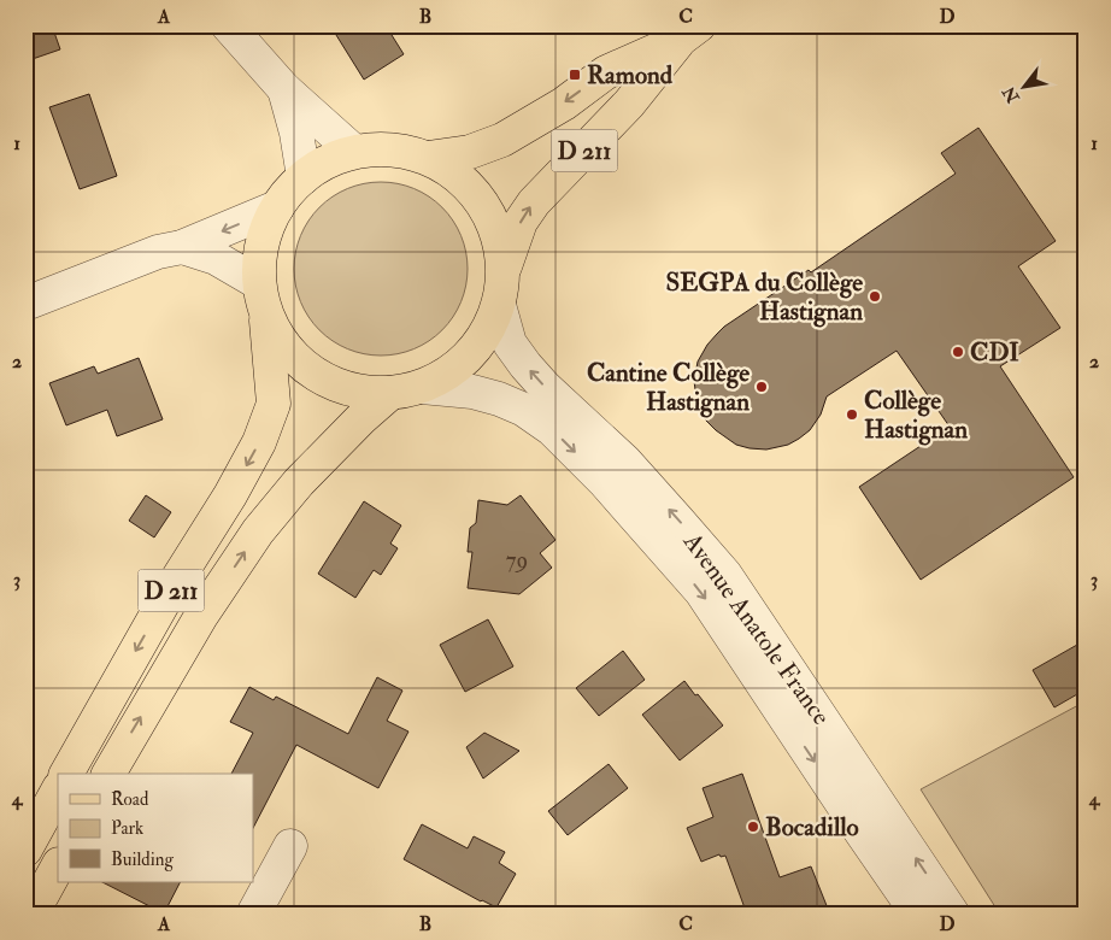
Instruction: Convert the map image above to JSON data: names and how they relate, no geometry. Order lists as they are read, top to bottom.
{
  "streets": {
    "main road": ["D 211"],
    "street": ["Avenue Anatole France"]
  },
  "crossings": [
    ["D 211", "Avenue Anatole France"]
  ],
  "places": {
    "transit": ["Ramond"],
    "other": [
      "SEGPA du Collège Hastignan",
      "CDI",
      "Cantine Collège Hastignan",
      "Collège Hastignan",
      "Bocadillo"
    ]
  },
  "house_numbers": ["79"],
  "legend": ["Road", "Park", "Building"],
  "north": "bottom left",
  "grid": {
    "columns": [
      "A",
      "B",
      "C",
      "D"
    ],
    "rows": [
      "1",
      "2",
      "3",
      "4"
    ]
  }
}
